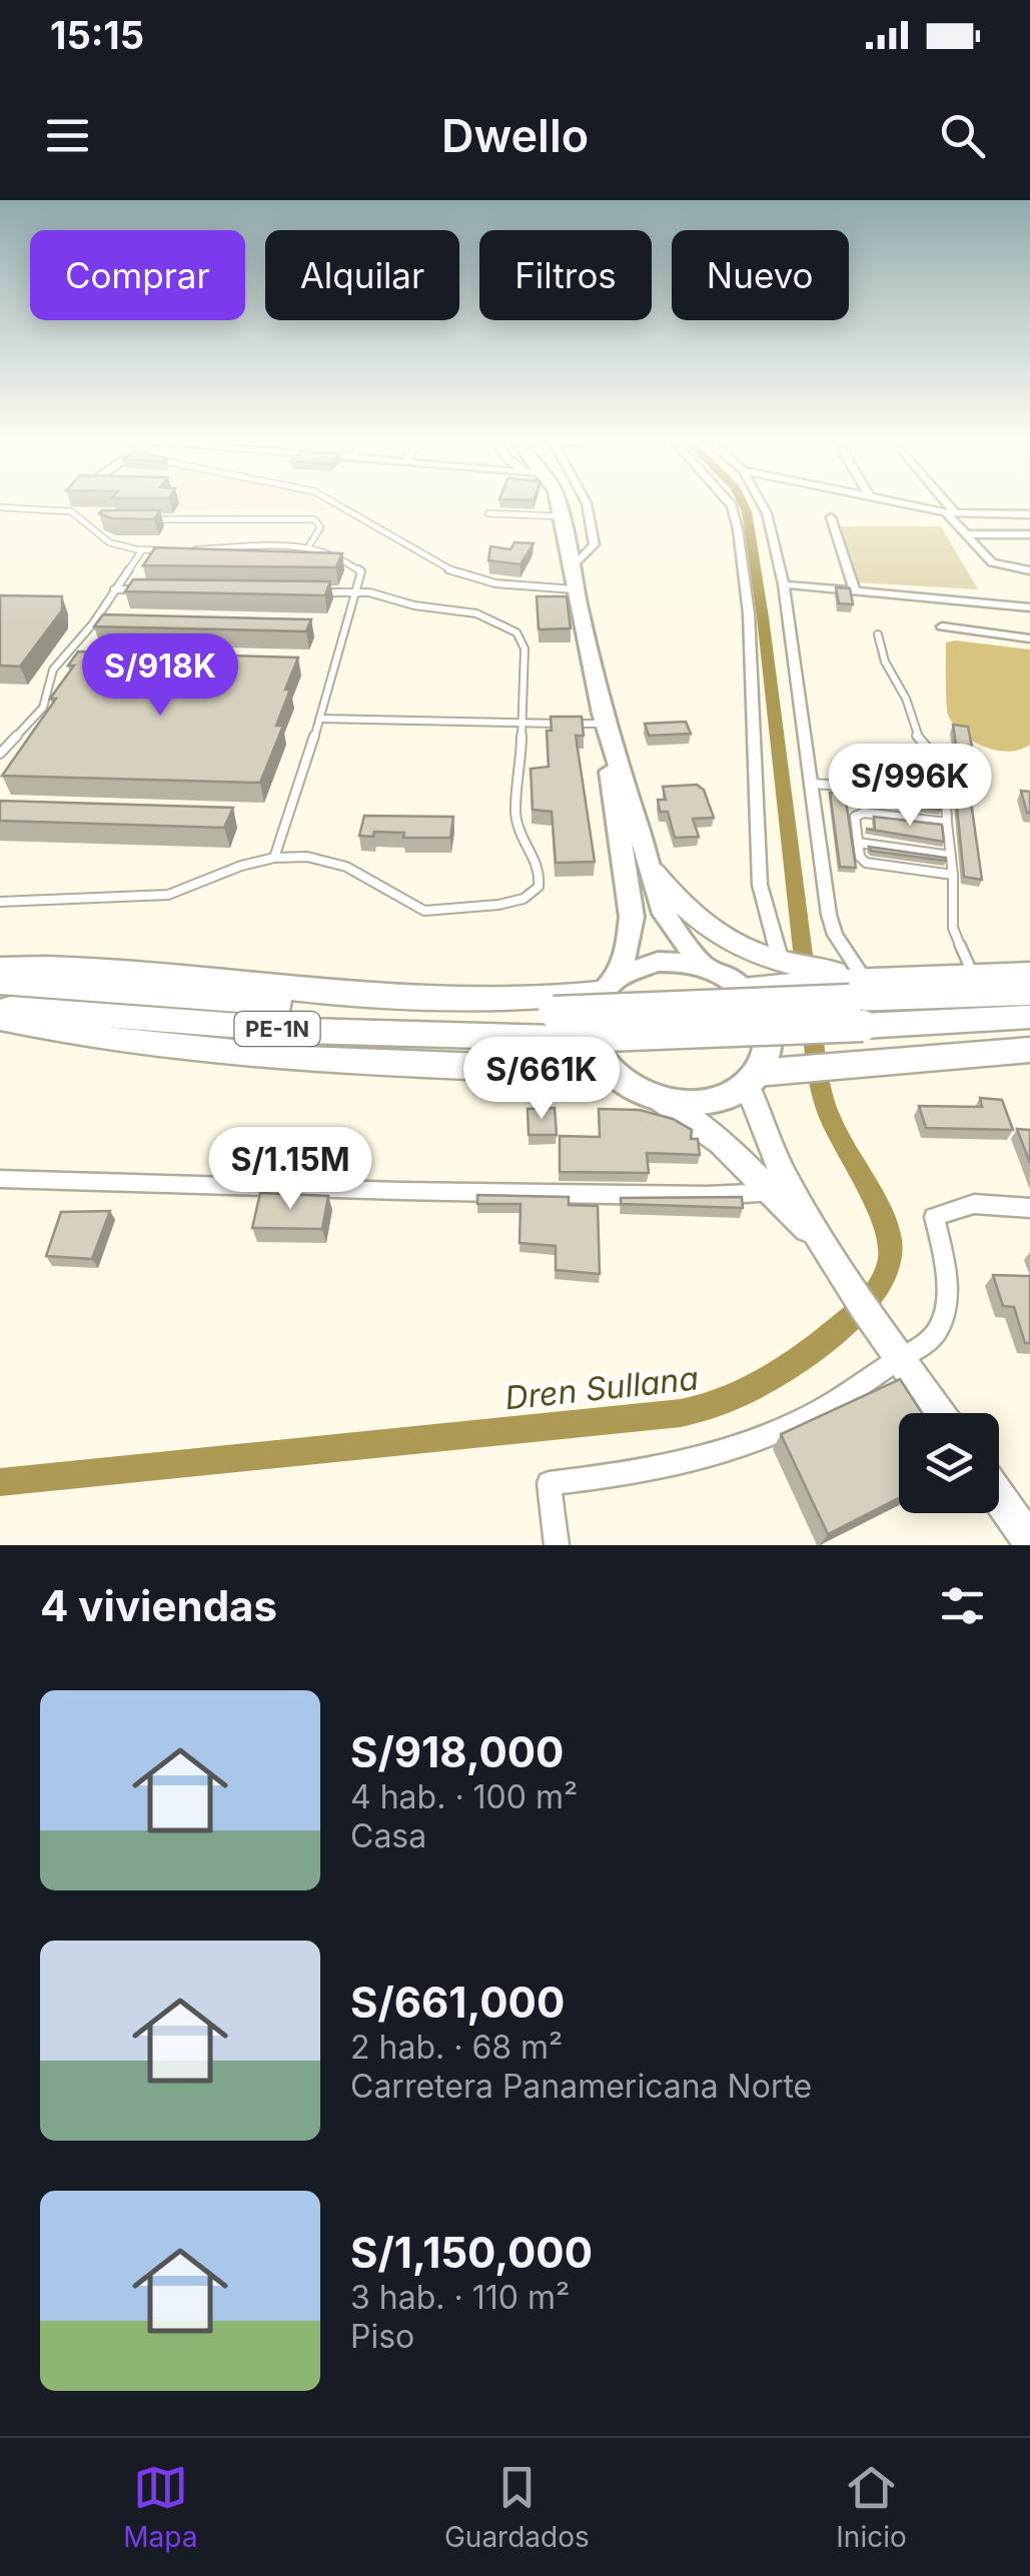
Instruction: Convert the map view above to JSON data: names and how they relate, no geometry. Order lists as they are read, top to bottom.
{
  "streets": {
    "highway": ["PE-1N"]
  },
  "water": ["Dren Sullana"],
  "page": {
    "status": "15:15",
    "header": "Dwello",
    "chip": [
      "Comprar",
      "Alquilar",
      "Filtros",
      "Nuevo"
    ],
    "price": [
      "S/918K",
      "S/996K",
      "S/661K",
      "S/1.15M"
    ],
    "heading": "4 viviendas",
    "list": [
      {
        "name": "S/918,000",
        "note": "4 hab. · 100 m² · Casa"
      },
      {
        "name": "S/661,000",
        "note": "2 hab. · 68 m² · Carretera Panamericana Norte"
      },
      {
        "name": "S/1,150,000",
        "note": "3 hab. · 110 m² · Piso"
      }
    ],
    "tabs": ["Mapa", "Guardados", "Inicio"]
  }
}
